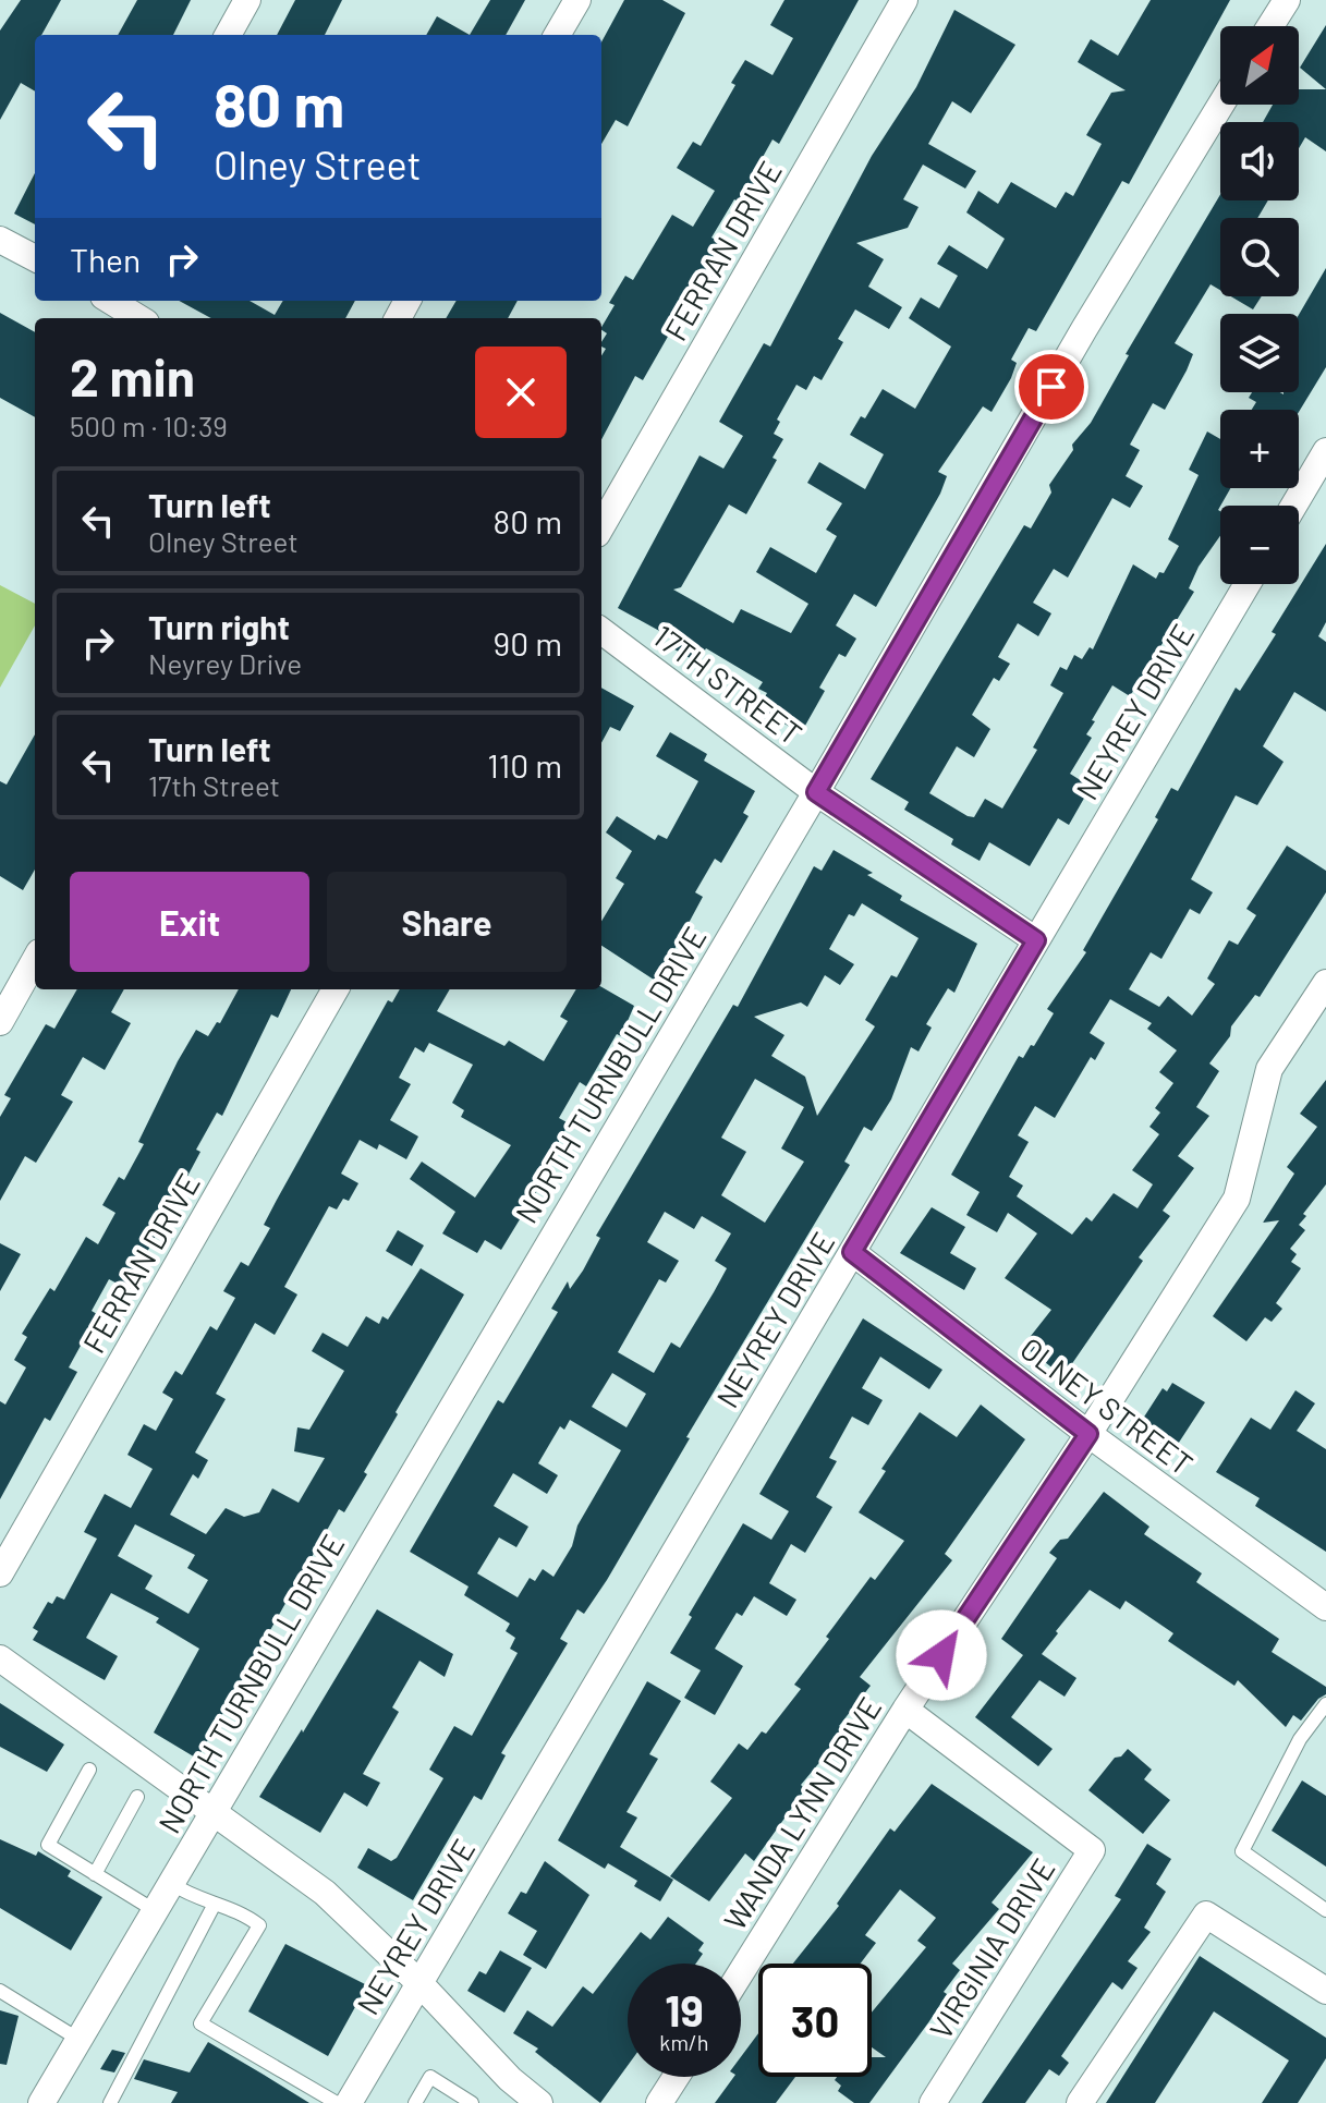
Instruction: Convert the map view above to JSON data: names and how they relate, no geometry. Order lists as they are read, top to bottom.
{
  "streets": {
    "street": [
      "FERRAN DRIVE",
      "17TH STREET",
      "NEYREY DRIVE",
      "NORTH TURNBULL DRIVE",
      "OLNEY STREET",
      "WANDA LYNN DRIVE",
      "VIRGINIA DRIVE"
    ]
  },
  "crossings": [
    ["17TH STREET", "NEYREY DRIVE"],
    ["17TH STREET", "NORTH TURNBULL DRIVE"],
    ["NEYREY DRIVE", "OLNEY STREET"],
    ["OLNEY STREET", "WANDA LYNN DRIVE"],
    ["WANDA LYNN DRIVE", "VIRGINIA DRIVE"]
  ],
  "north": "top right",
  "page": {
    "map_buttons": ["+", "−"],
    "turn": ["80 m", "Olney Street"],
    "then": "Then",
    "heading": ["2 min", "500 m · 10:39"],
    "list": [
      {
        "name": "Turn left",
        "note": "Olney Street",
        "value": "80 m"
      },
      {
        "name": "Turn right",
        "note": "Neyrey Drive",
        "value": "90 m"
      },
      {
        "name": "Turn left",
        "note": "17th Street",
        "value": "110 m"
      }
    ],
    "buttons": ["Exit", "Share"],
    "speed": "19 km/h",
    "limit": "30"
  }
}
